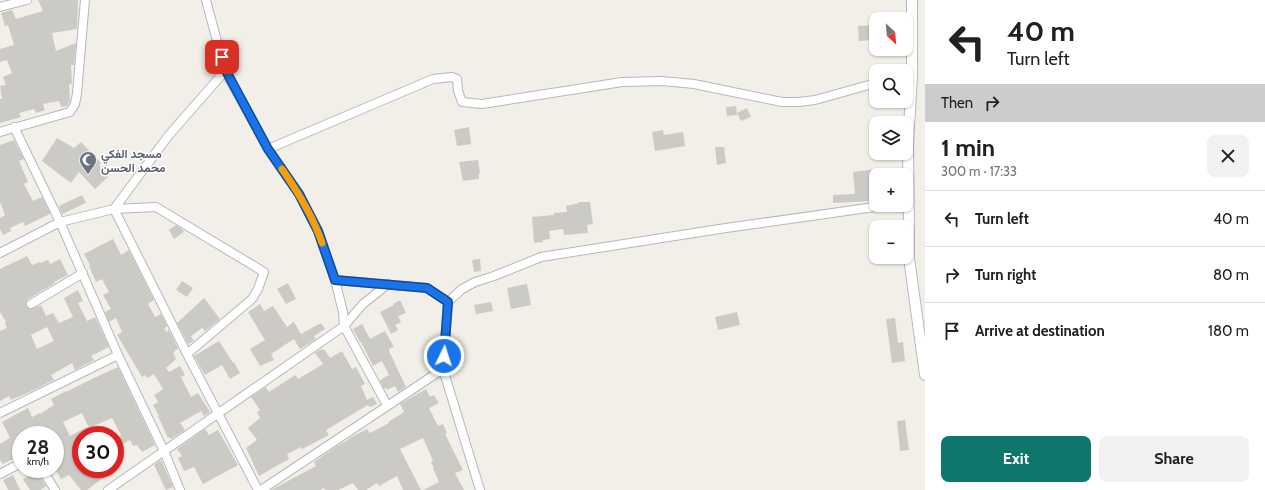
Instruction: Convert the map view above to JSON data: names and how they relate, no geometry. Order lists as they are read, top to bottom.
{
  "places": {
    "mosque": ["مسجد الفكي محمد الحسن"]
  },
  "north": "bottom right",
  "page": {
    "turn": ["40 m", "Turn left"],
    "map_buttons": ["+", "−"],
    "then": "Then",
    "heading": ["1 min", "300 m · 17:33"],
    "list": [
      {
        "name": "Turn left",
        "value": "40 m"
      },
      {
        "name": "Turn right",
        "value": "80 m"
      },
      {
        "name": "Arrive at destination",
        "value": "180 m"
      }
    ],
    "speed": "28 km/h",
    "limit": "30",
    "buttons": ["Exit", "Share"]
  }
}
